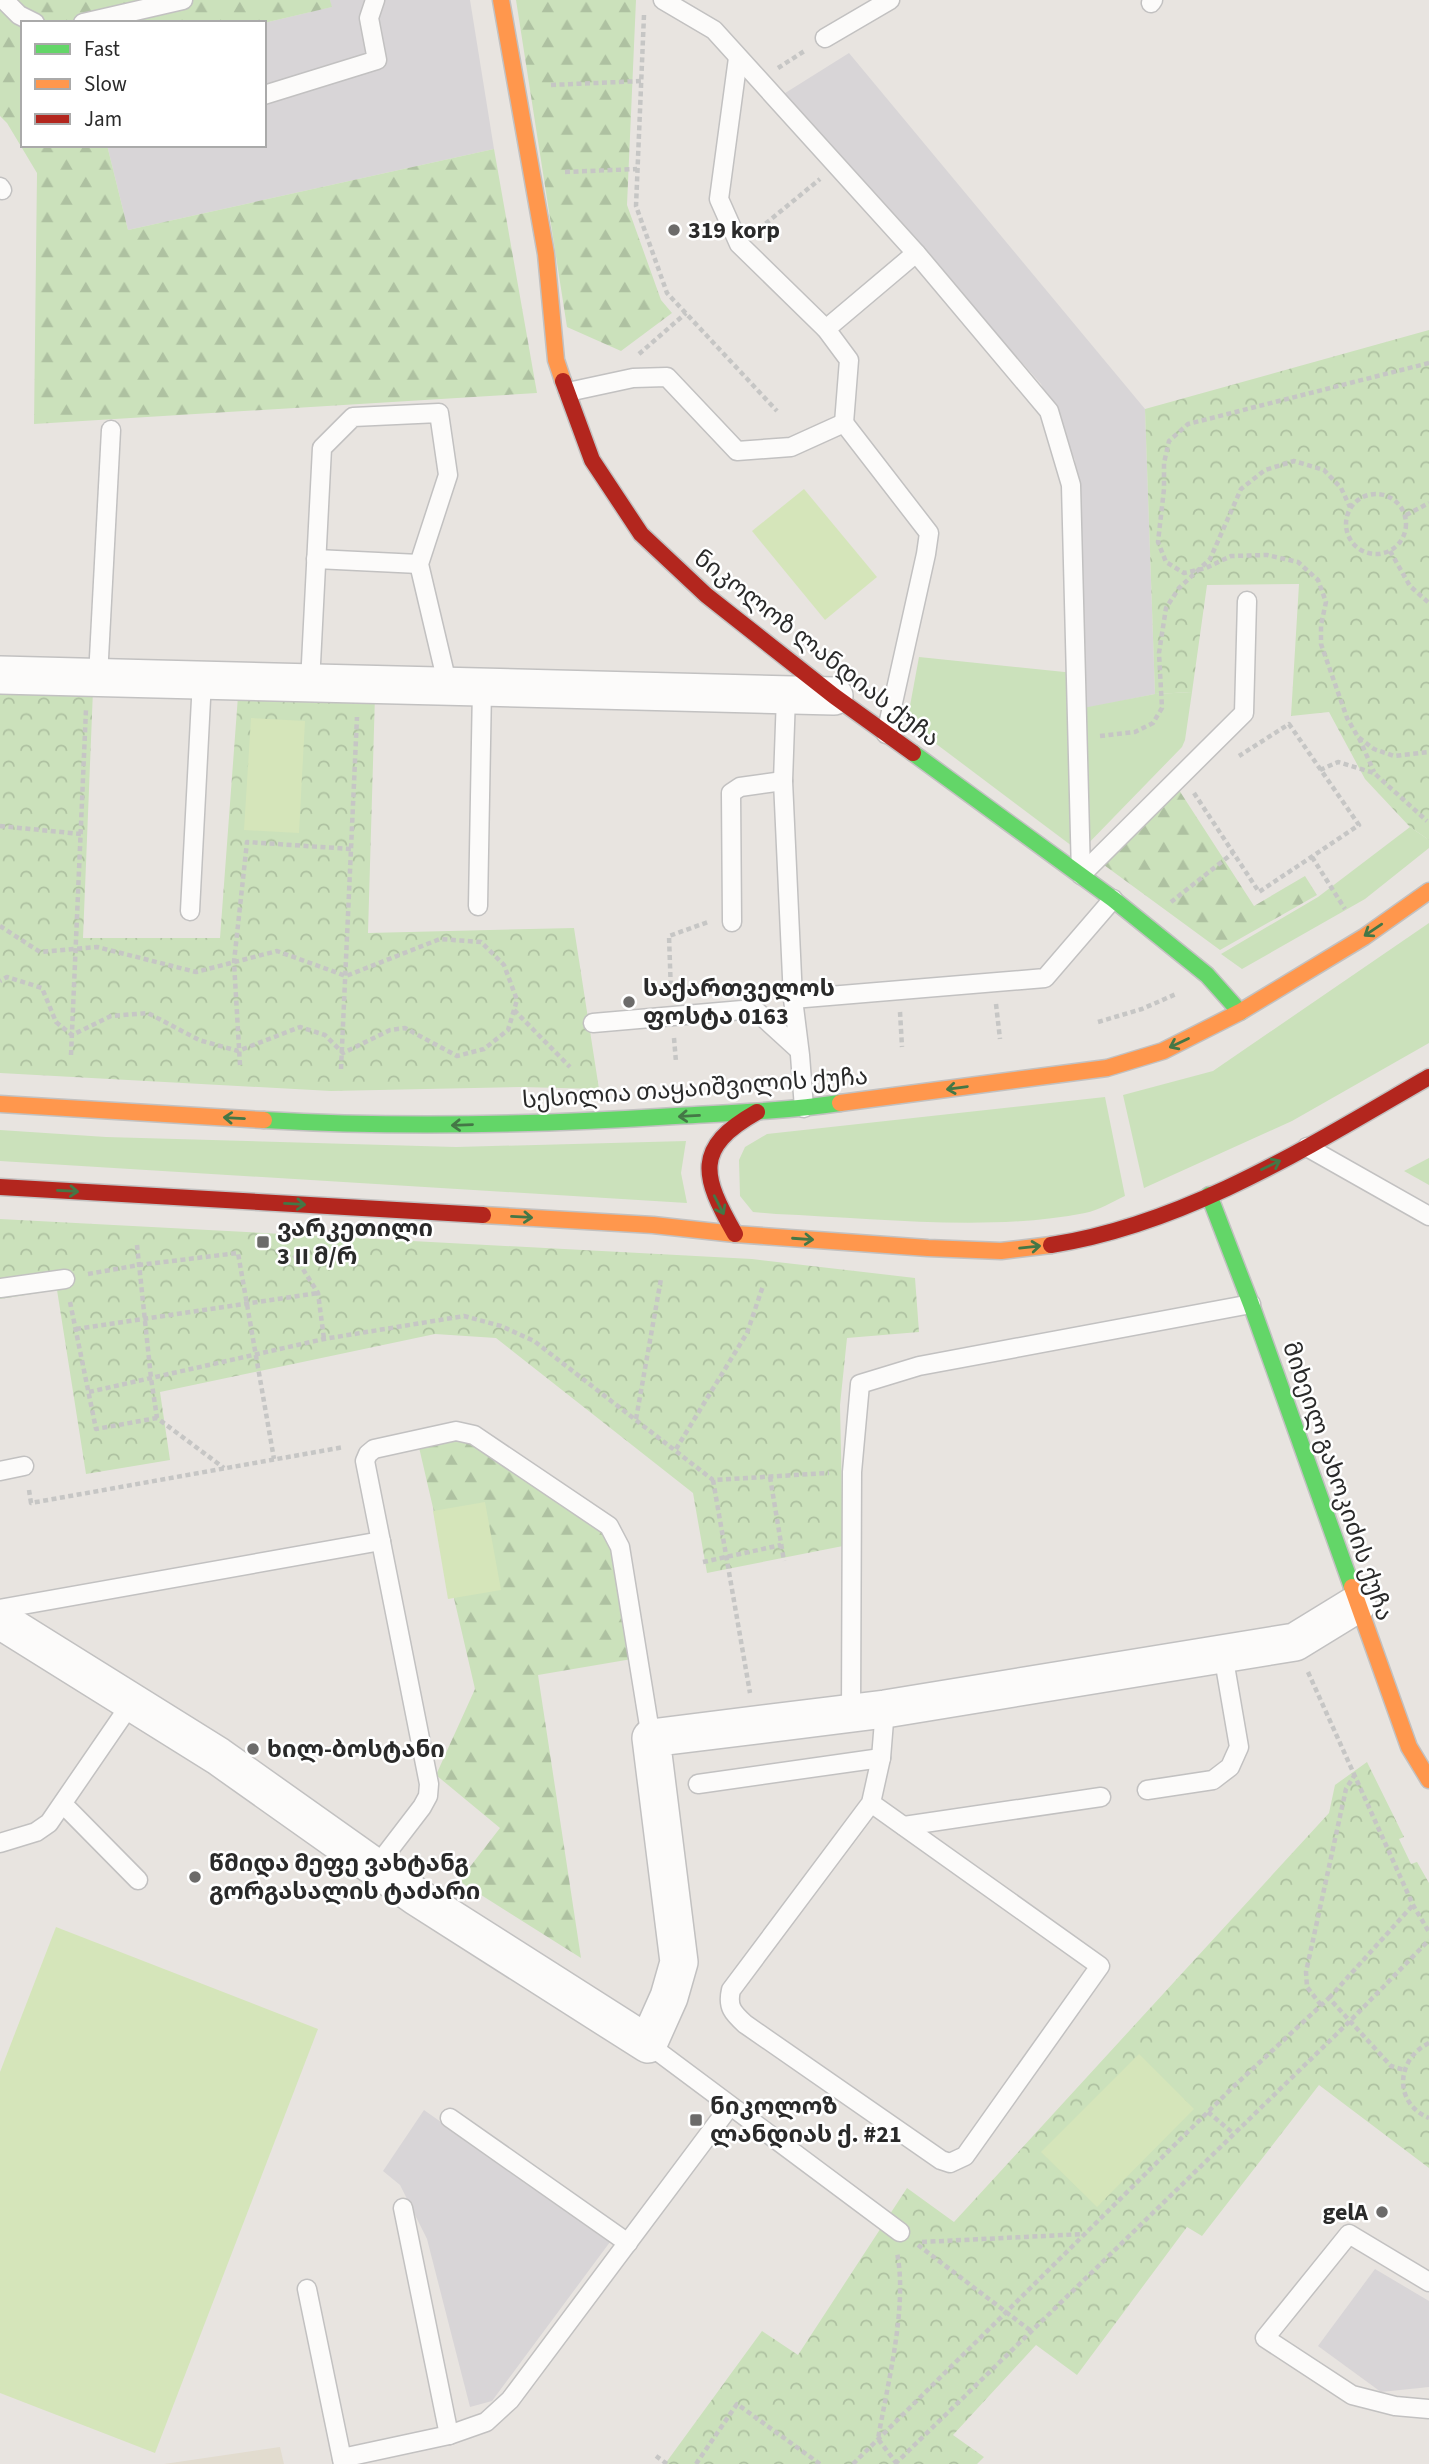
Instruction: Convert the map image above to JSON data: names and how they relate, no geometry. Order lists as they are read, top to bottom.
{
  "streets": {
    "main road": ["ნიკოლოზ ლანდიას ქუჩა", "სესილია თაყაიშვილის ქუჩა", "მიხეილ გახოკიძის ქუჩა"]
  },
  "crossings": [
    ["ნიკოლოზ ლანდიას ქუჩა", "სესილია თაყაიშვილის ქუჩა"]
  ],
  "places": {
    "other": [
      "319 korp",
      "საქართველოს ფოსტა 0163",
      "ხილ-ბოსტანი",
      "წმიდა მეფე ვახტანგ გორგასალის ტაძარი",
      "gelA"
    ],
    "transit": ["ვარკეთილი 3 II მ/რ", "ნიკოლოზ ლანდიას ქ. #21"]
  },
  "legend": ["Fast", "Slow", "Jam"]
}
